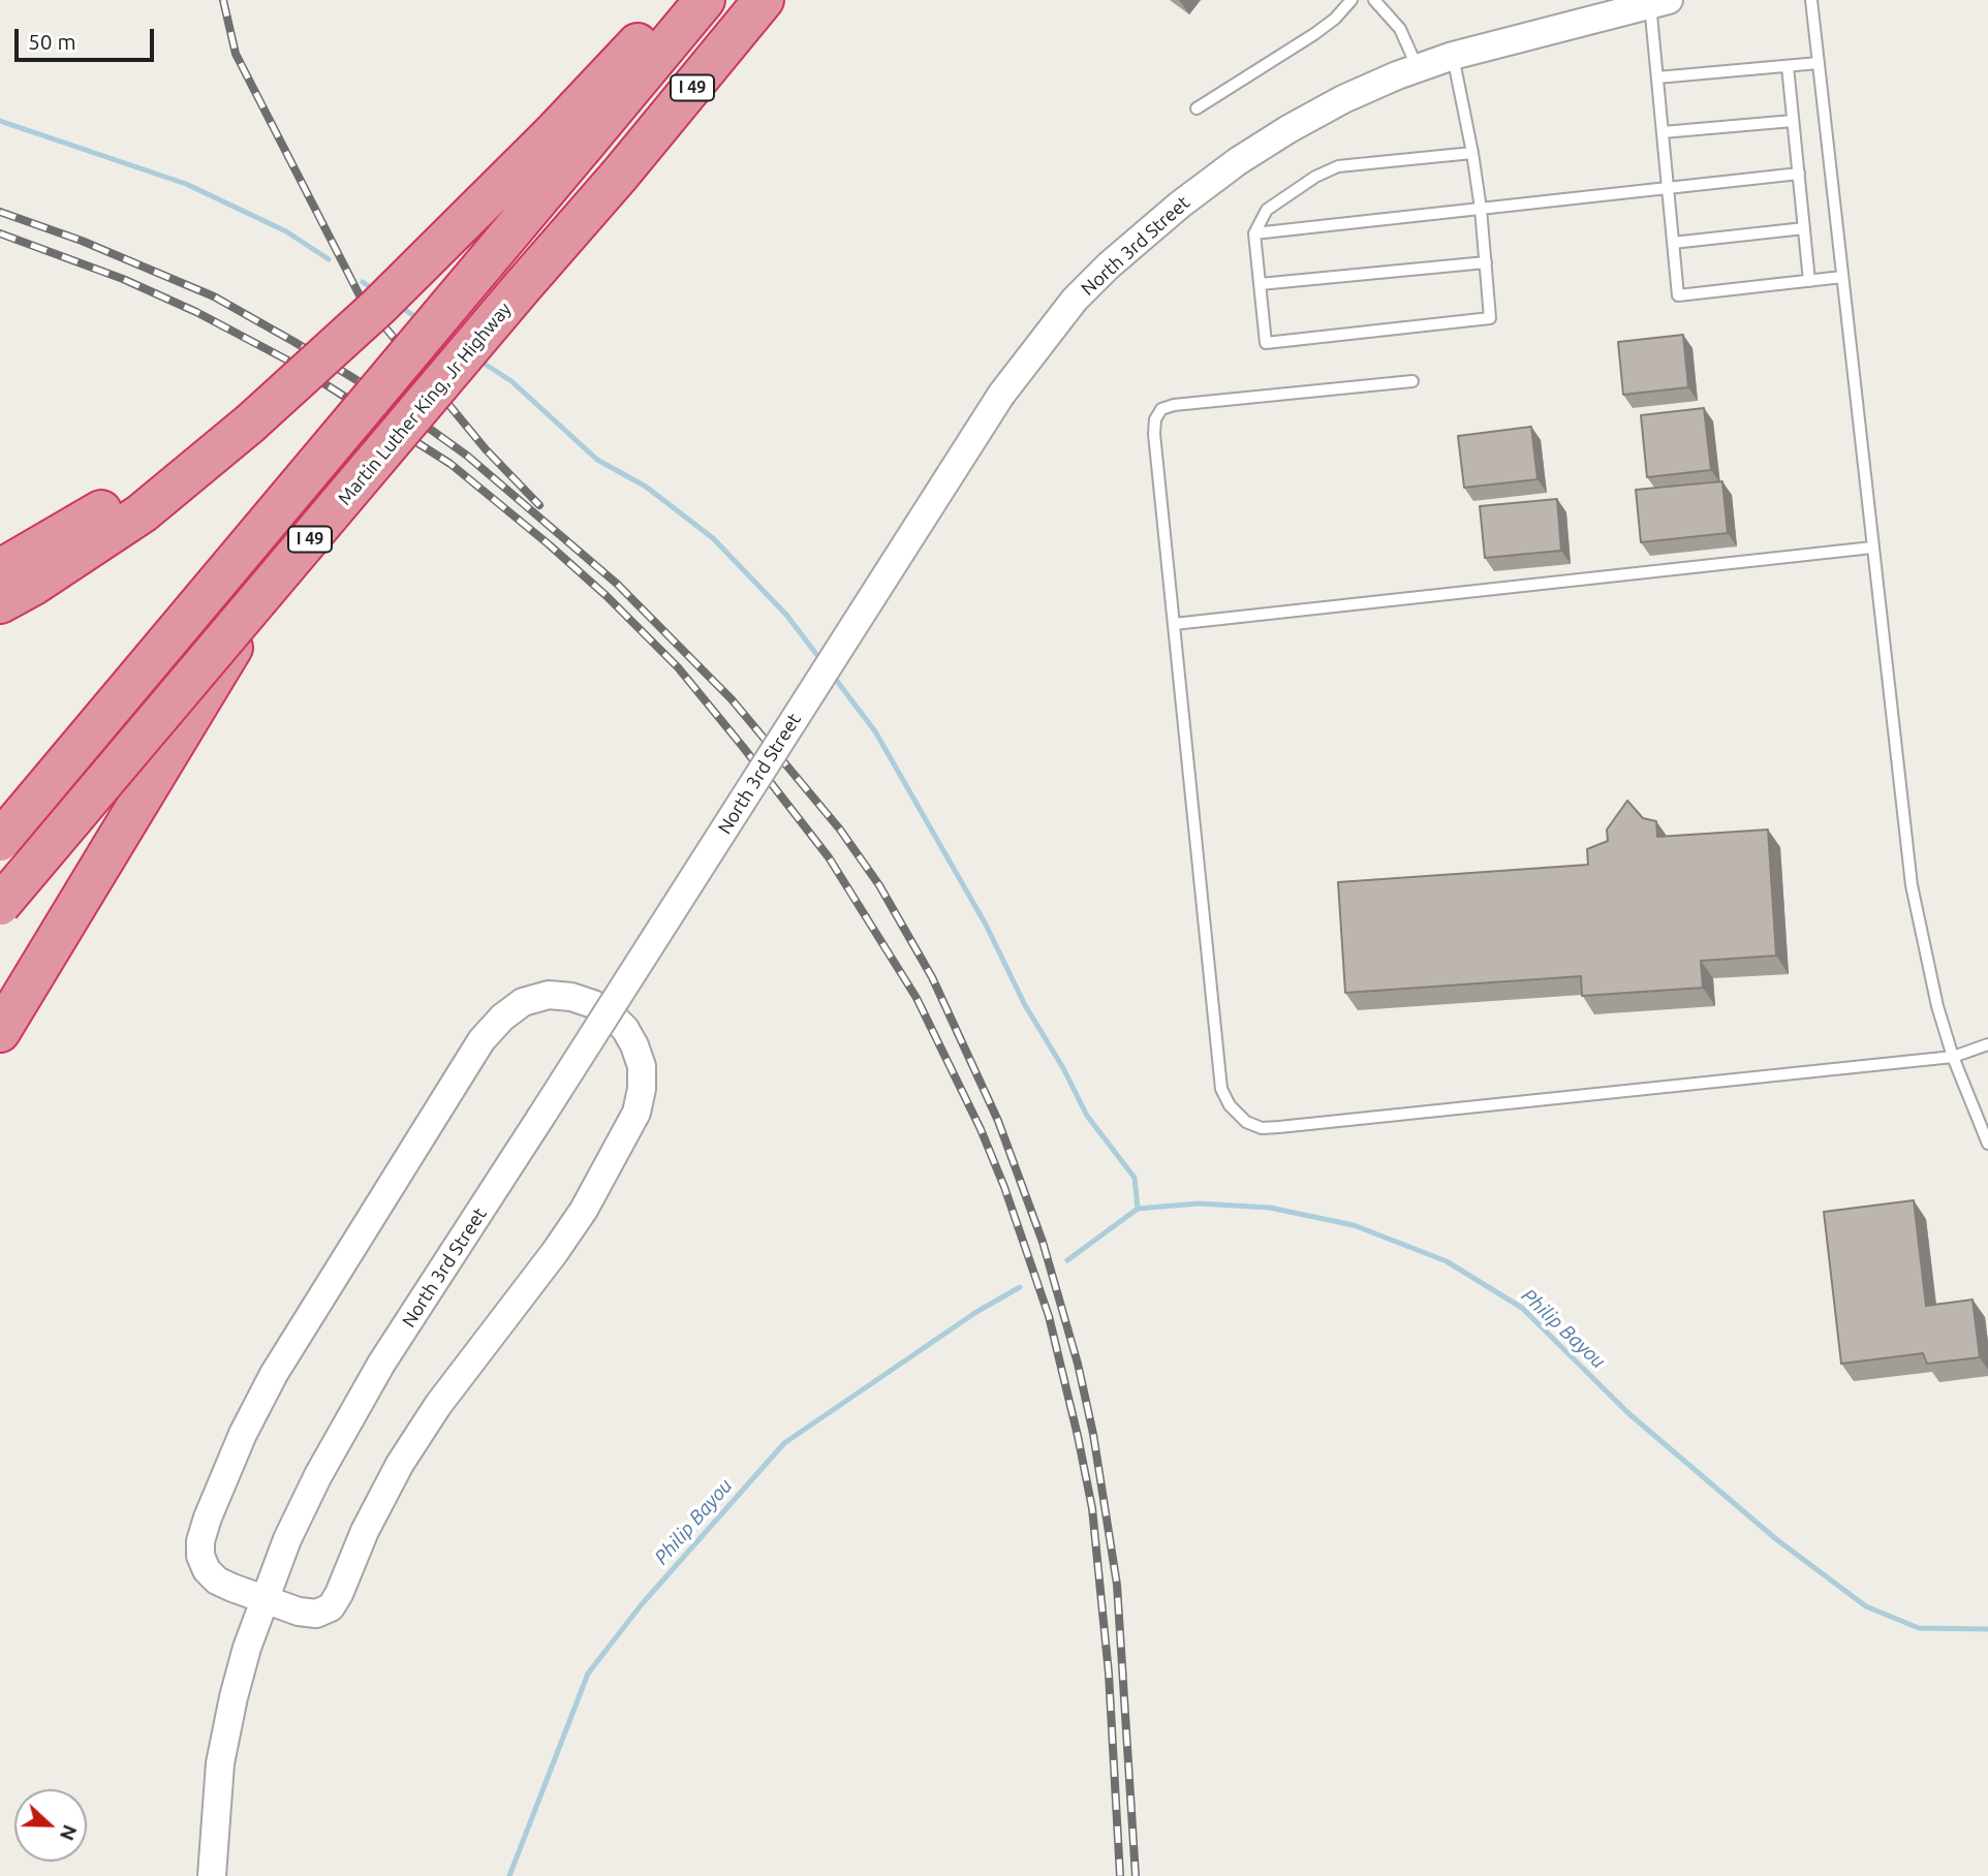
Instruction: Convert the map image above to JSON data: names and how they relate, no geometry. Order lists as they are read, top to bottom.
{
  "streets": {
    "highway": ["I 49", "Martin Luther King, Jr Highway"],
    "street": ["North 3rd Street"]
  },
  "water": ["Philip Bayou"],
  "scale_bar": "50 m",
  "north": "right"
}
